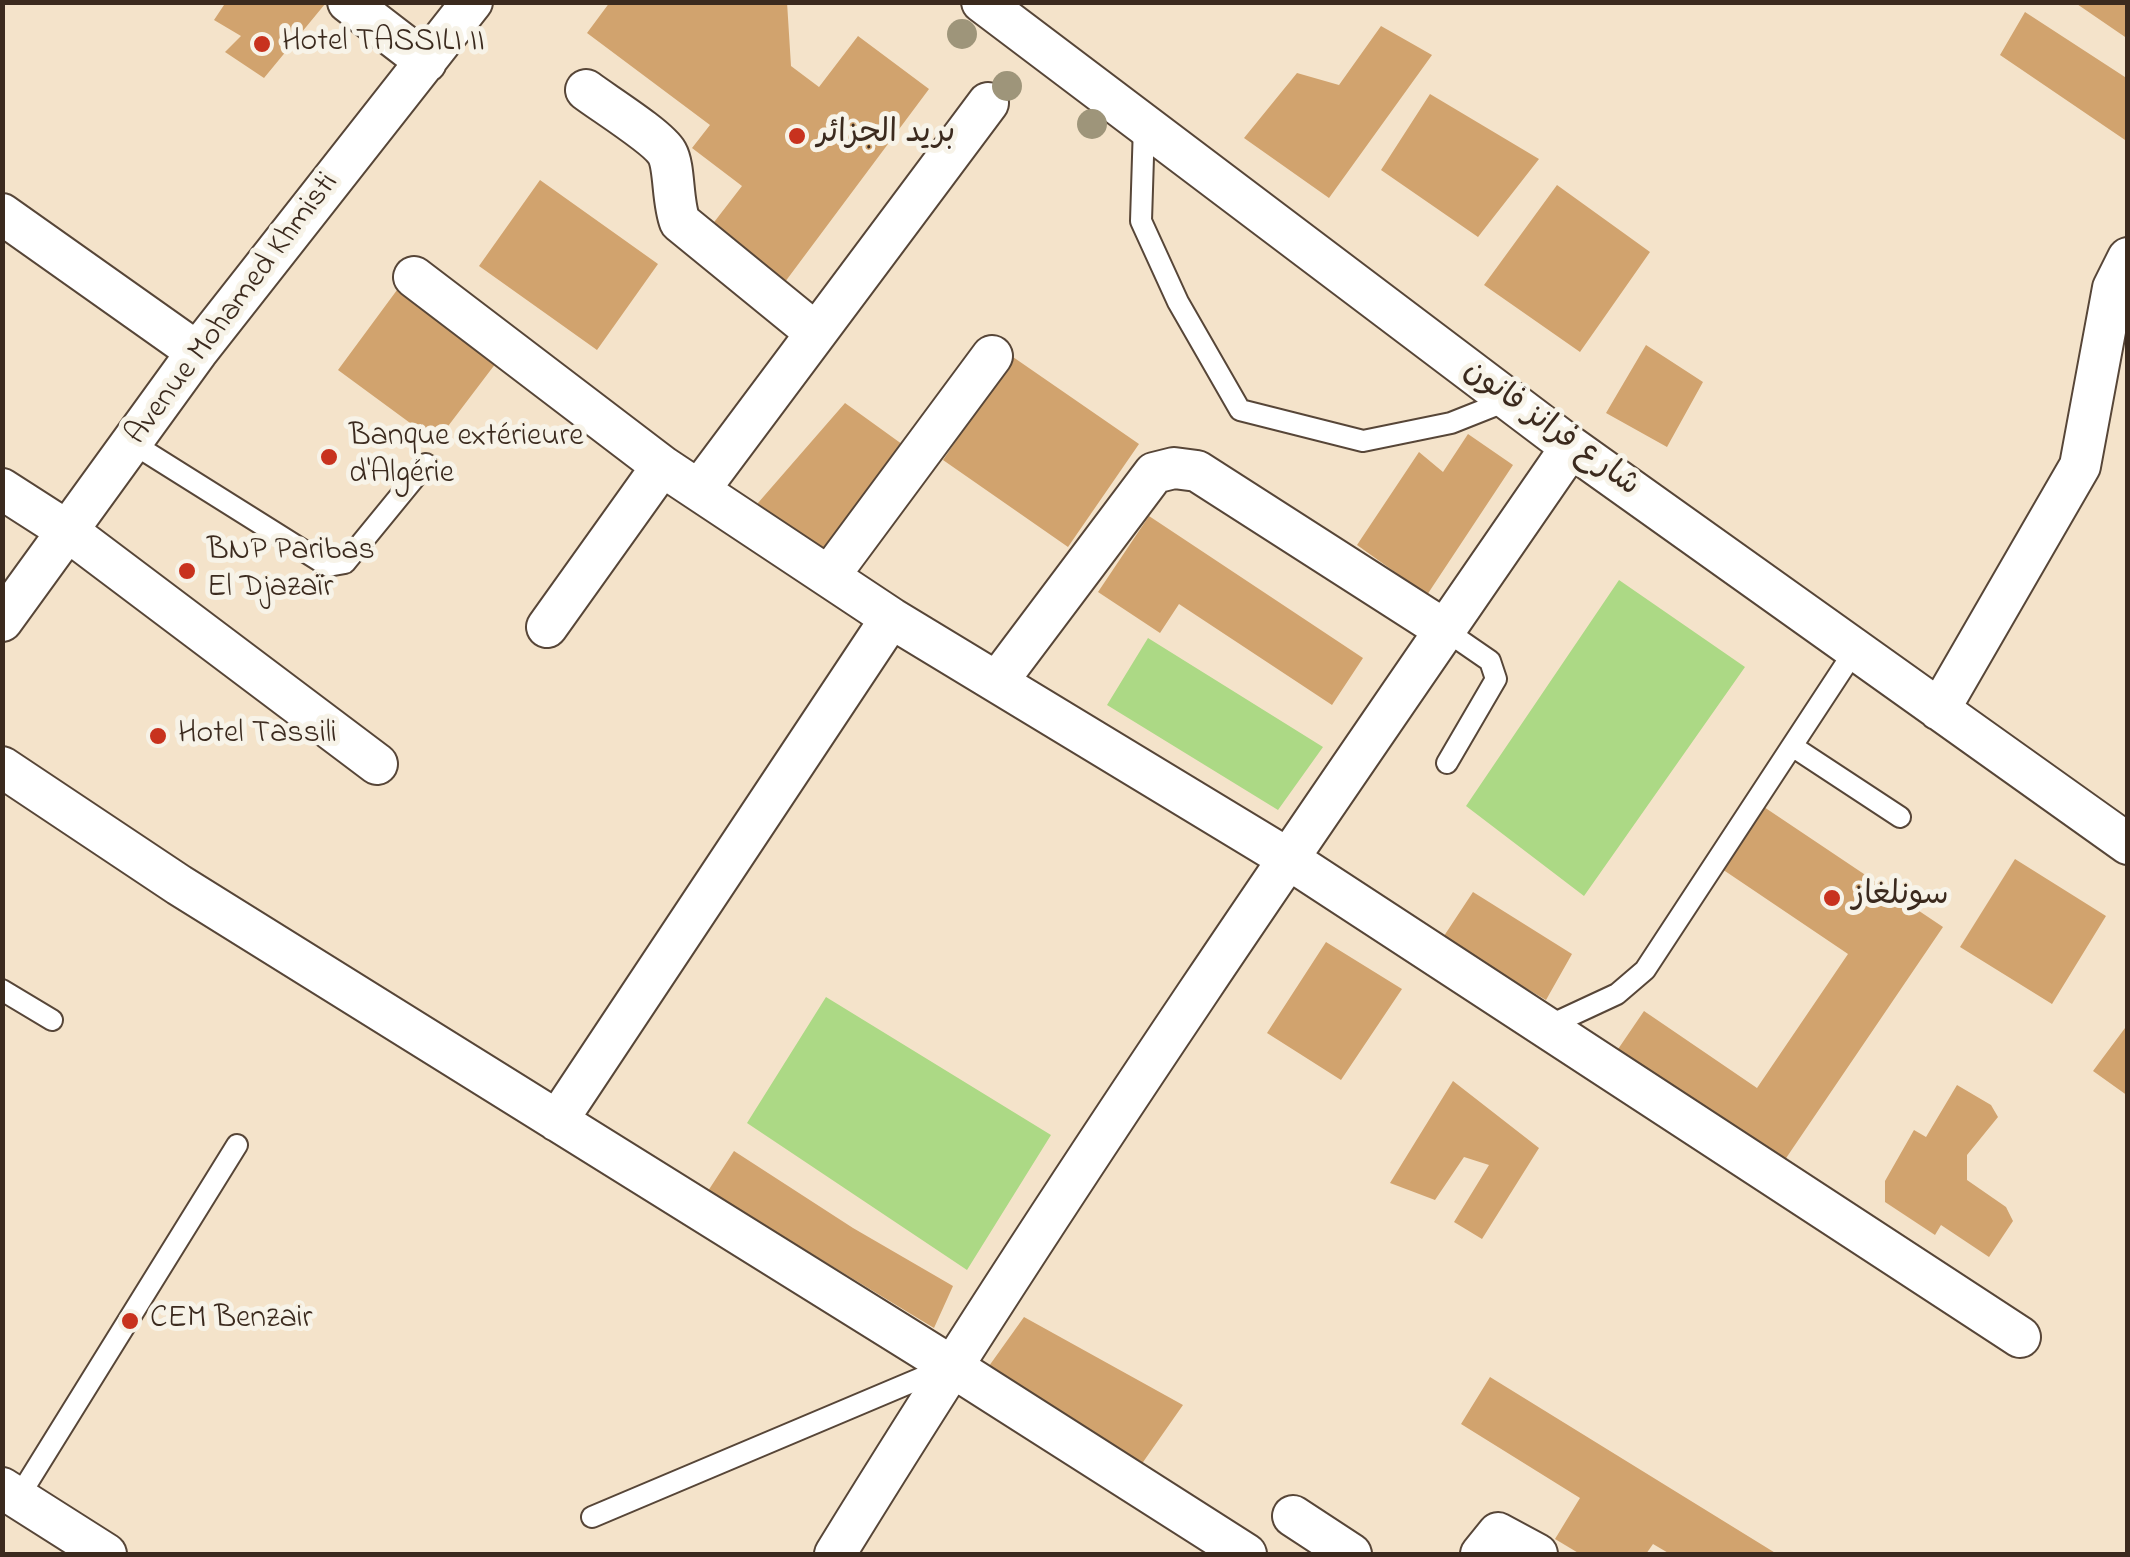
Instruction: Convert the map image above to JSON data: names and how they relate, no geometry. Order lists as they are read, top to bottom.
{
  "streets": {
    "street": ["Avenue Mohamed Khmisti", "شارع فرانز فانون"]
  },
  "places": [
    "Hotel TASSILI II",
    "بريد الجزائر",
    "Banque extérieure d'Algérie",
    "BNP Paribas El Djazaïr",
    "Hotel Tassili",
    "سونلغاز",
    "CEM Benzair"
  ]
}
